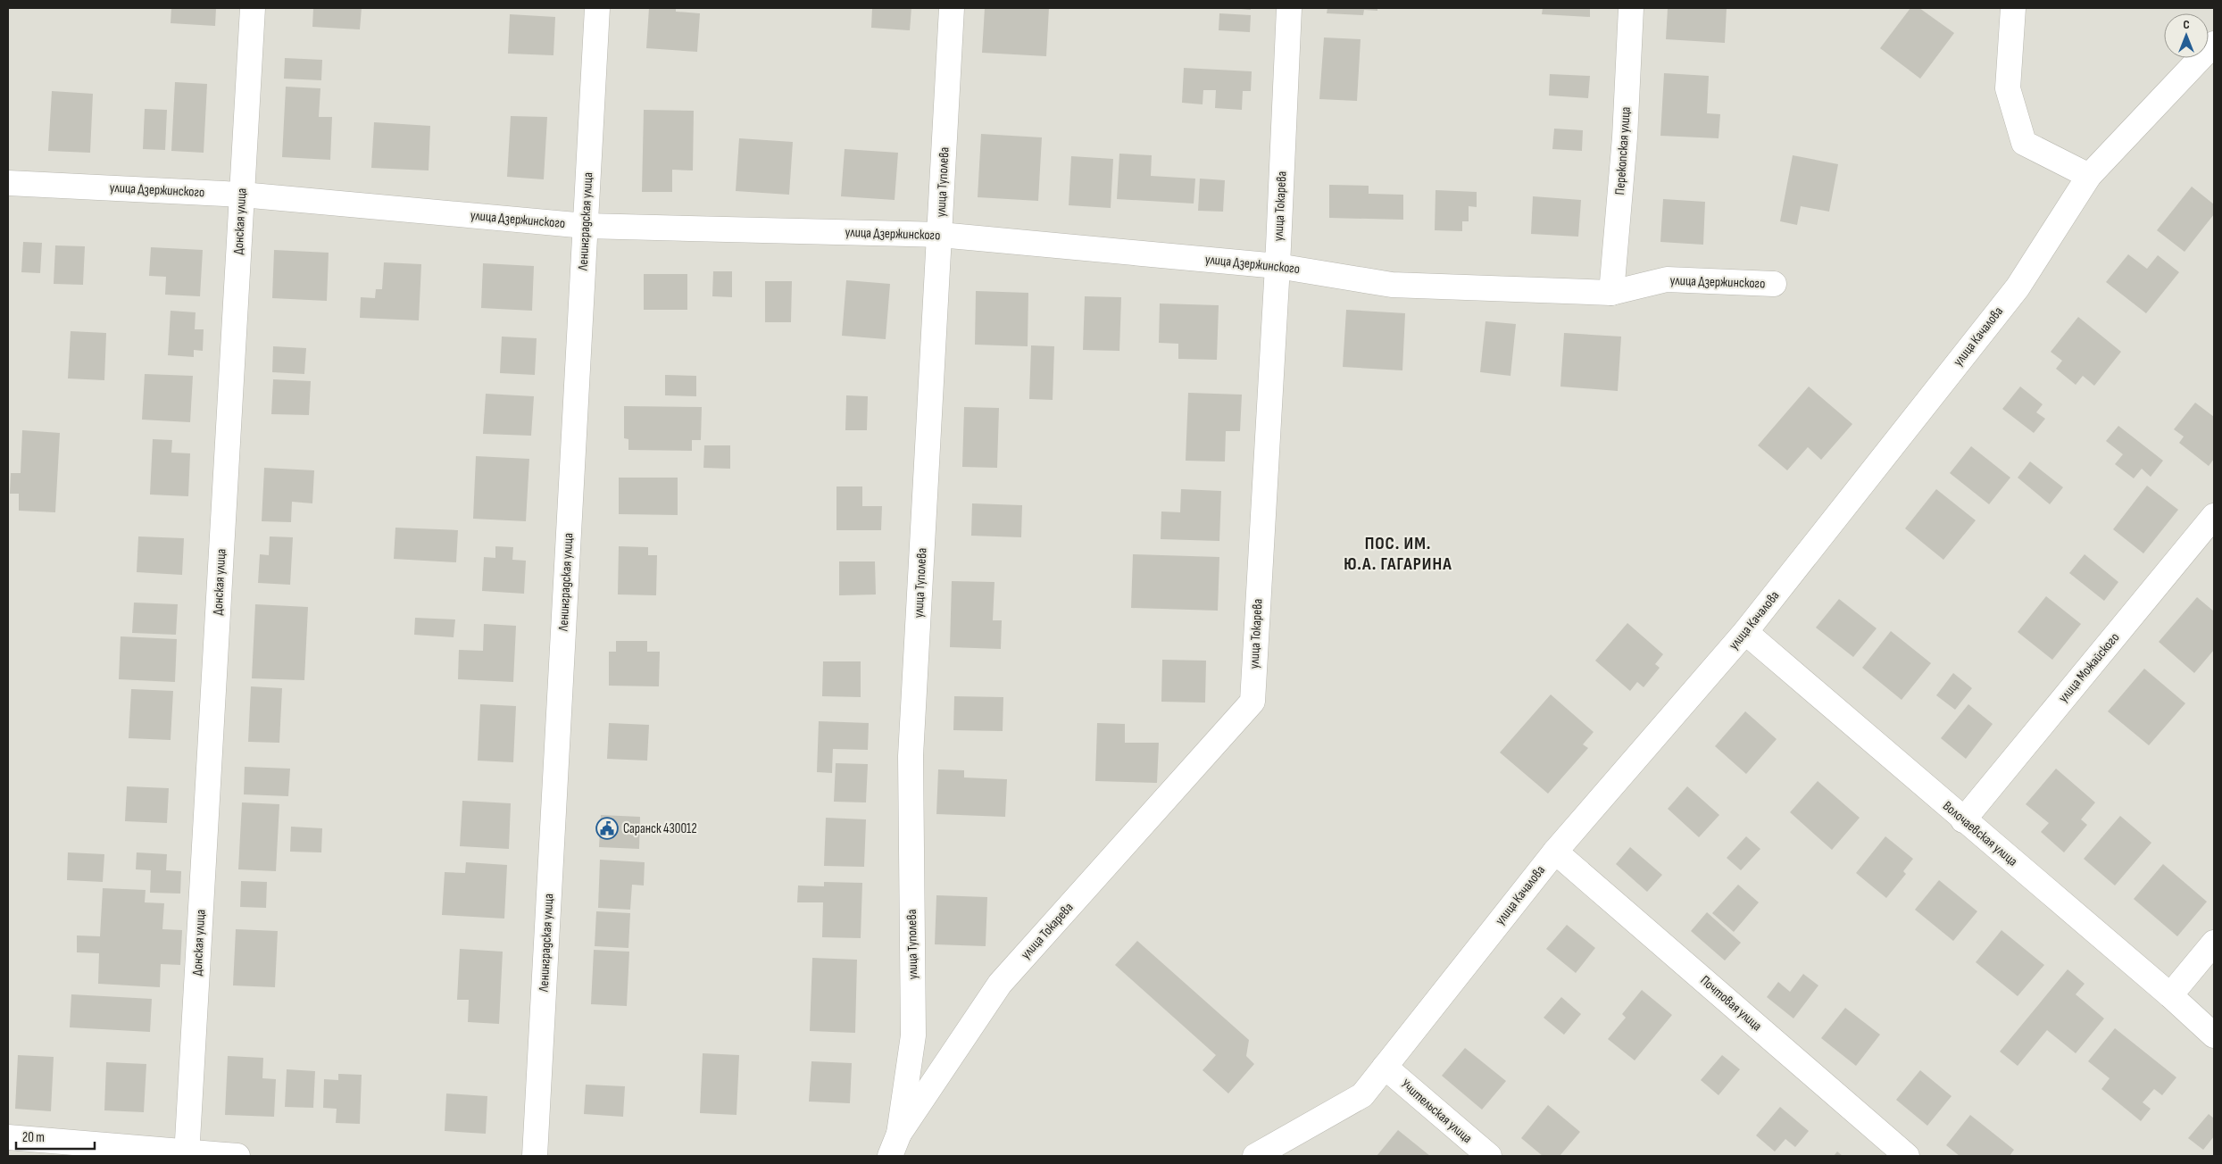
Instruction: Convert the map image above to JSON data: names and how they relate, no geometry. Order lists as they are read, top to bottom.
{
  "streets": {
    "street": [
      "Перекопская улица",
      "улица Туполева",
      "улица Дзержинского",
      "улица Токарева",
      "Донская улица",
      "Ленинградская улица",
      "улица Качалова",
      "улица Можайского",
      "Волочаевская улица",
      "Почтовая улица",
      "Учительская улица"
    ]
  },
  "crossings": [
    ["Перекопская улица", "улица Дзержинского"],
    ["улица Туполева", "улица Дзержинского"],
    ["улица Туполева", "улица Токарева"],
    ["улица Дзержинского", "улица Токарева"],
    ["улица Дзержинского", "Донская улица"],
    ["улица Дзержинского", "Ленинградская улица"],
    ["улица Качалова", "Волочаевская улица"],
    ["улица Качалова", "Почтовая улица"],
    ["улица Качалова", "Учительская улица"],
    ["улица Можайского", "Волочаевская улица"]
  ],
  "districts": ["ПОС. ИМ. Ю.А. ГАГАРИНА"],
  "places": {
    "public building": ["Саранск 430012"]
  },
  "scale_bar": "20 m",
  "north": "top"
}
